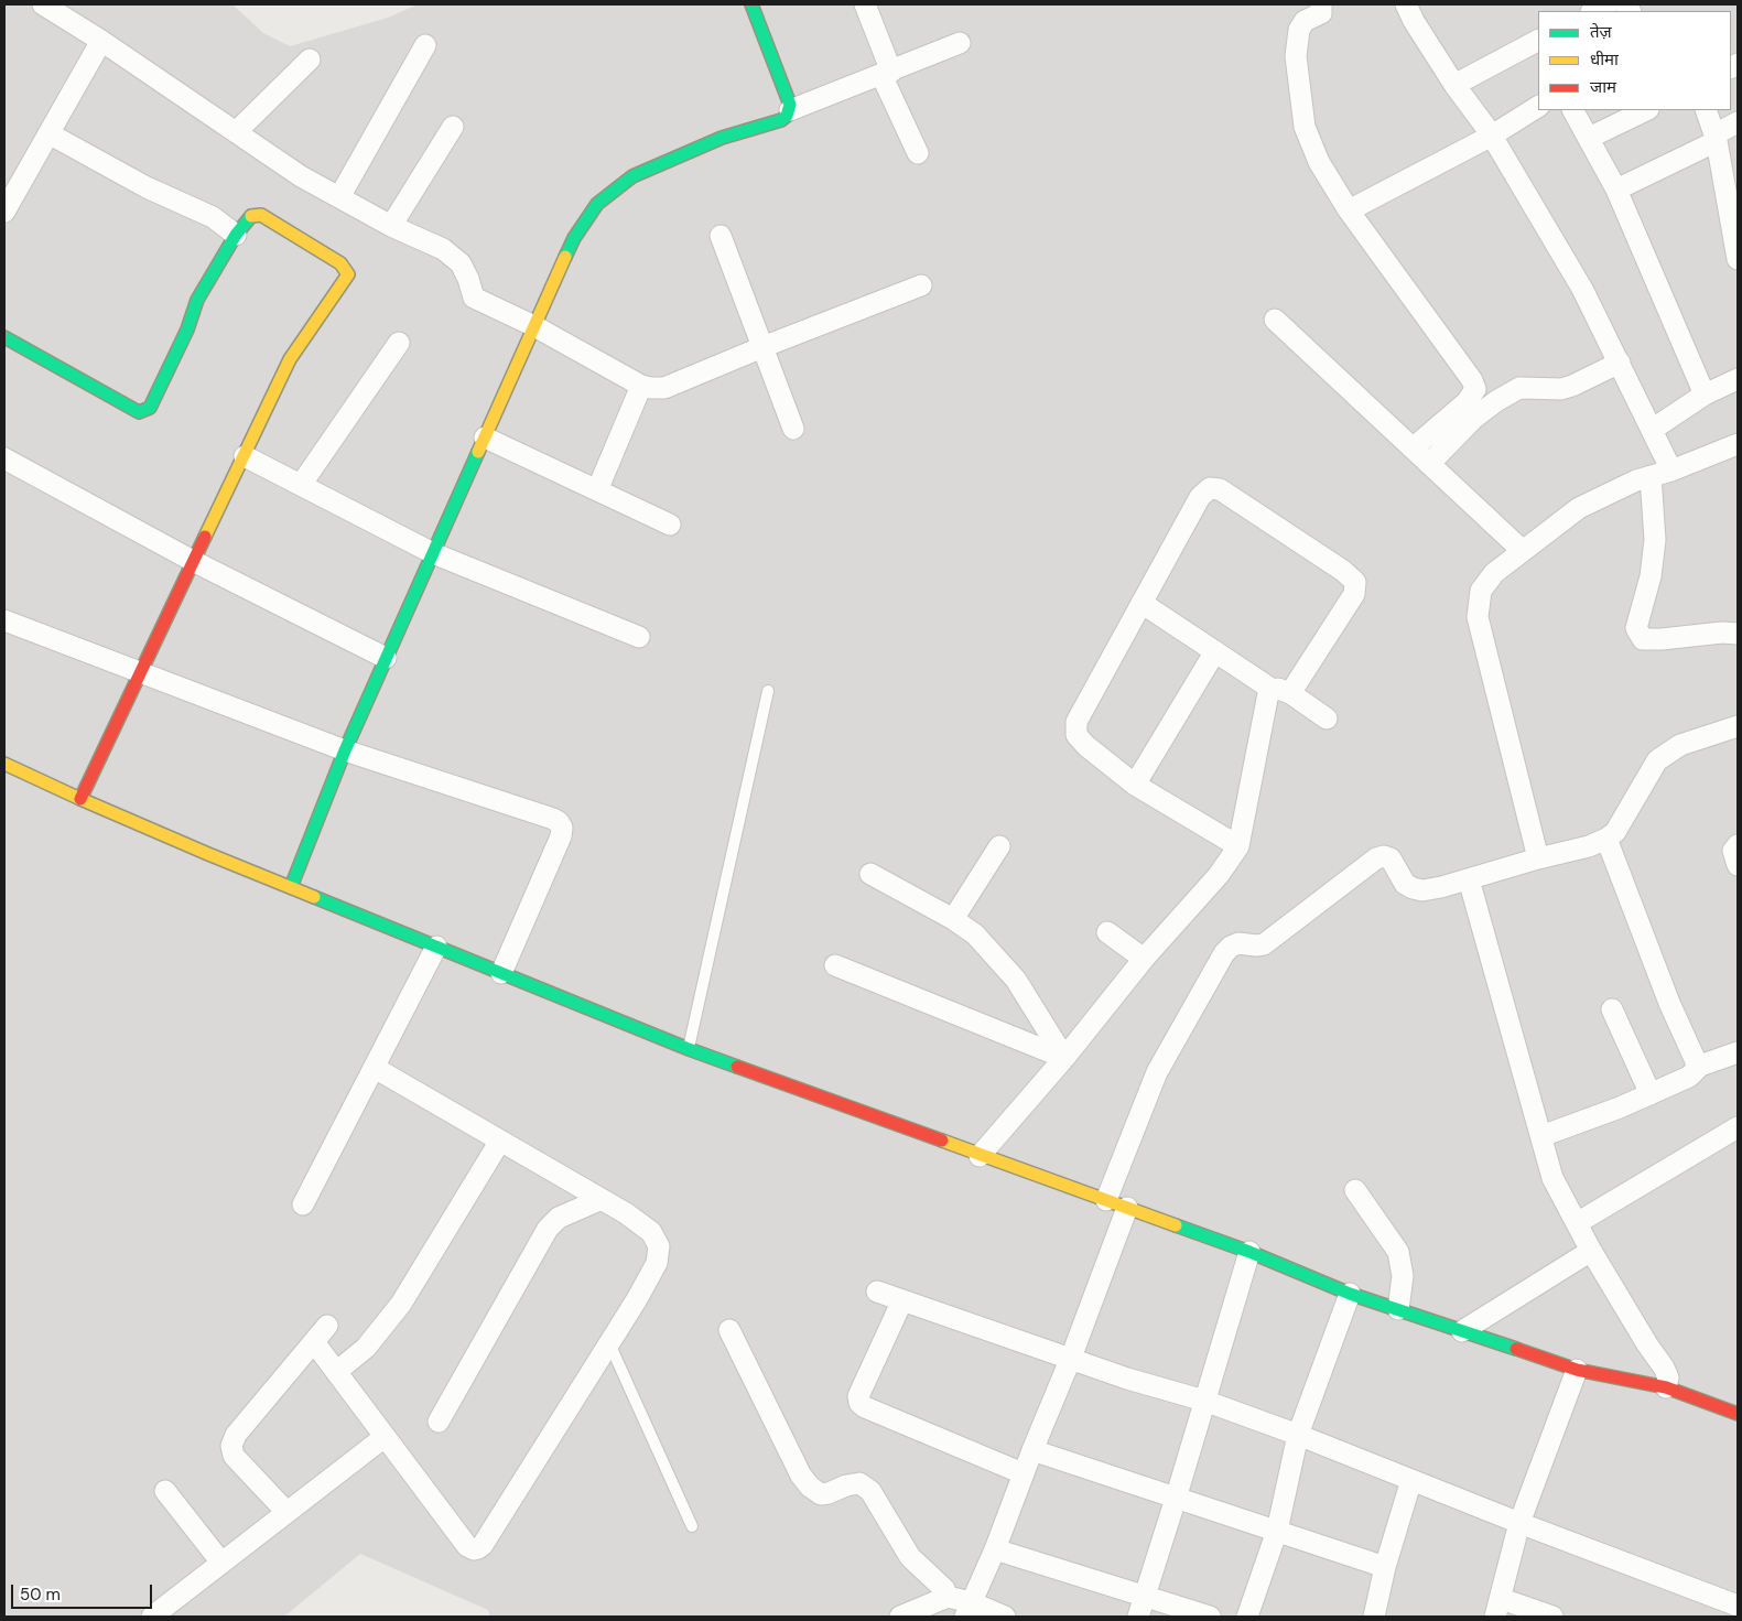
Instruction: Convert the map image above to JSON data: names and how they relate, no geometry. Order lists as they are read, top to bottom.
{
  "legend": ["तेज़", "धीमा", "जाम"],
  "scale_bar": "50 m"
}
